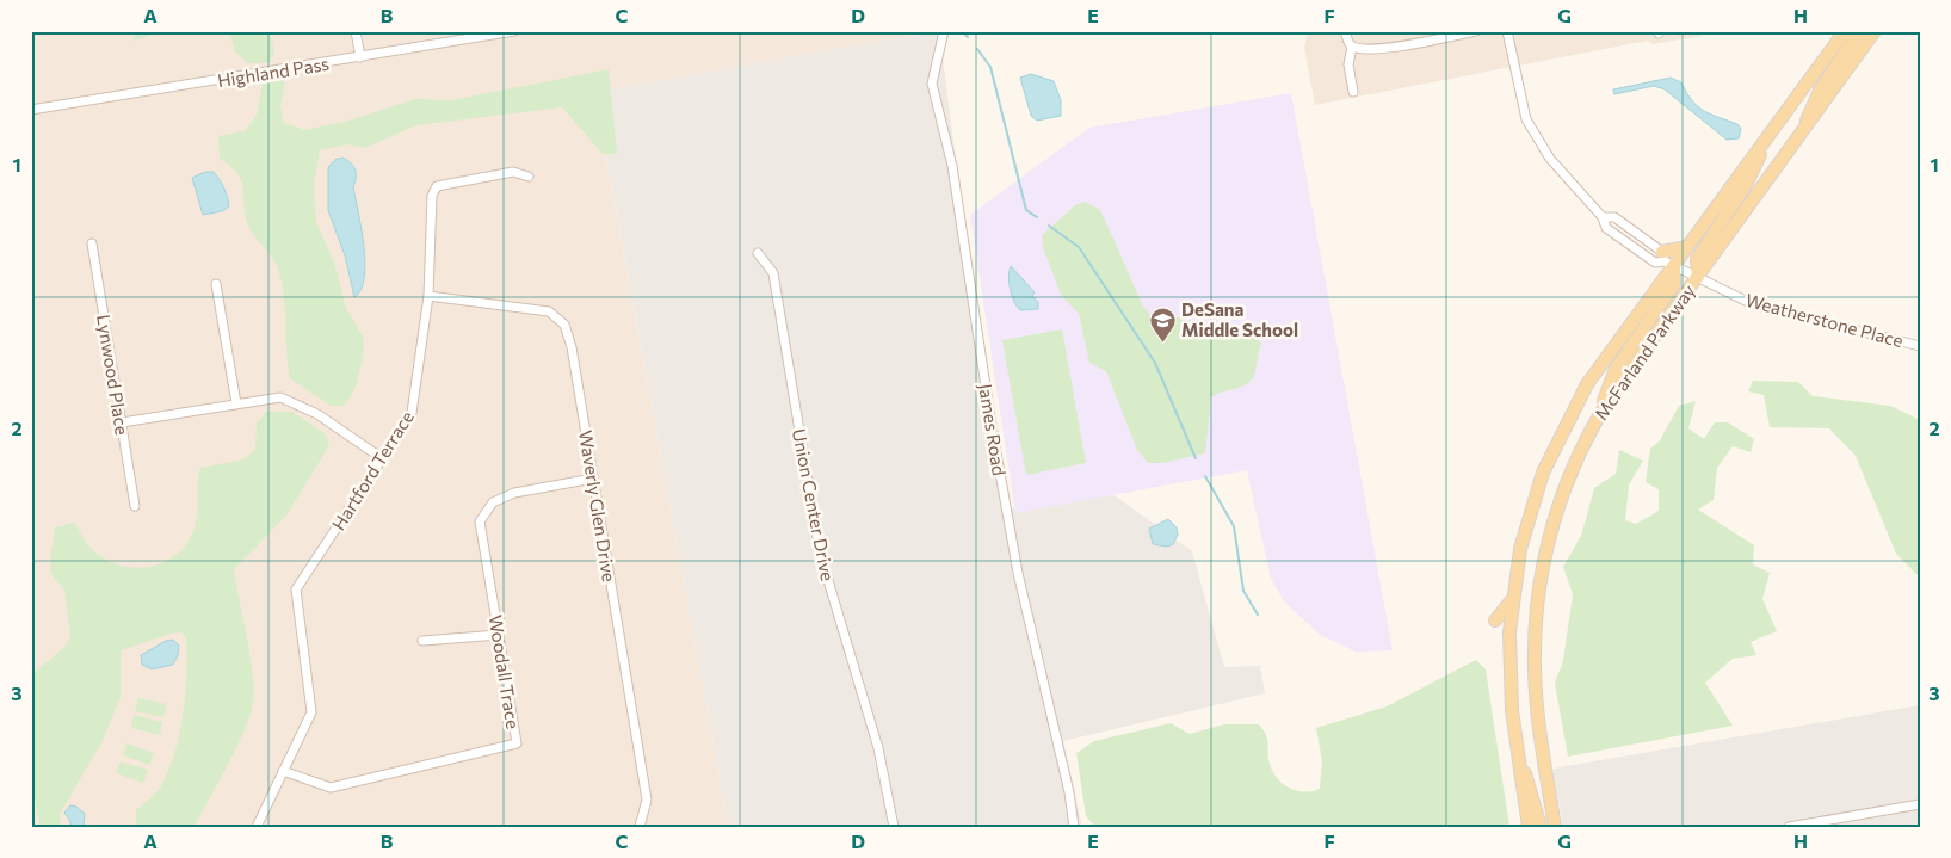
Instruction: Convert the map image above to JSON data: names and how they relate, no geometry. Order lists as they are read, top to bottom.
{
  "streets": {
    "main road": ["McFarland Parkway"],
    "street": [
      "Highland Pass",
      "Weatherstone Place",
      "Lynwood Place",
      "James Road",
      "Hartford Terrace",
      "Union Center Drive",
      "Waverly Glen Drive",
      "Woodall Trace"
    ]
  },
  "crossings": [
    ["Weatherstone Place", "McFarland Parkway"],
    ["Hartford Terrace", "Waverly Glen Drive"],
    ["Hartford Terrace", "Woodall Trace"],
    ["Waverly Glen Drive", "Woodall Trace"]
  ],
  "places": {
    "school or university": ["DeSana Middle School"]
  },
  "grid": {
    "columns": [
      "A",
      "B",
      "C",
      "D",
      "E",
      "F",
      "G",
      "H"
    ],
    "rows": ["1", "2", "3"]
  }
}
